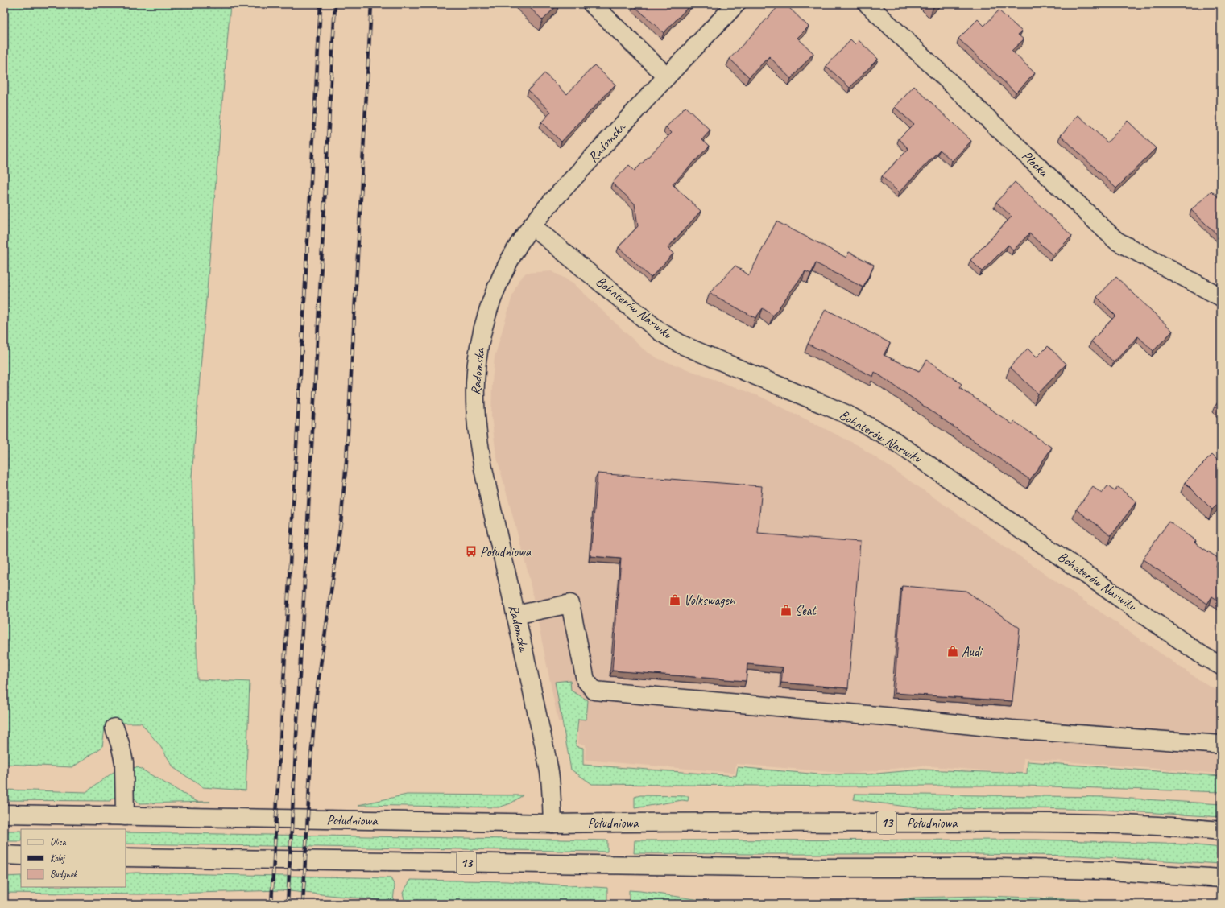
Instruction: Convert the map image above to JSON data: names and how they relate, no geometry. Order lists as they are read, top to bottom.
{
  "streets": {
    "street": [
      "Radomska",
      "Płocka",
      "Bohaterów Narwiku",
      "Południowa",
      "13"
    ]
  },
  "crossings": [
    ["Radomska", "Bohaterów Narwiku"],
    ["Radomska", "Południowa"]
  ],
  "places": {
    "bus stop": ["Południowa"],
    "shop": ["Volkswagen", "Seat", "Audi"]
  },
  "legend": ["Ulica", "Kolej", "Budynek"]
}
